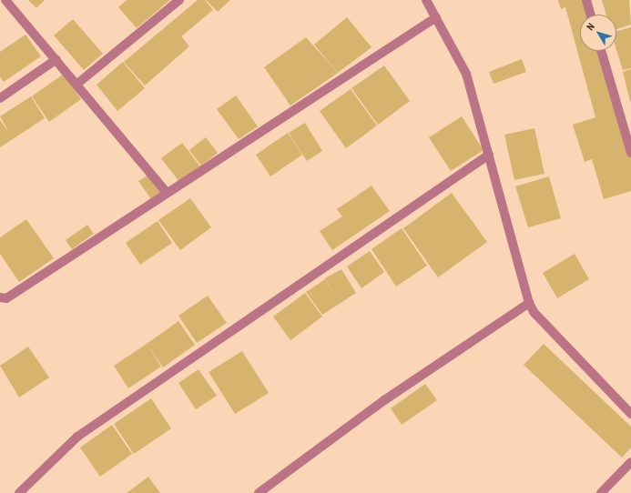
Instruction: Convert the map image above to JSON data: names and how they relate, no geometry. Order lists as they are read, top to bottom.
{
  "north": "top left"
}
